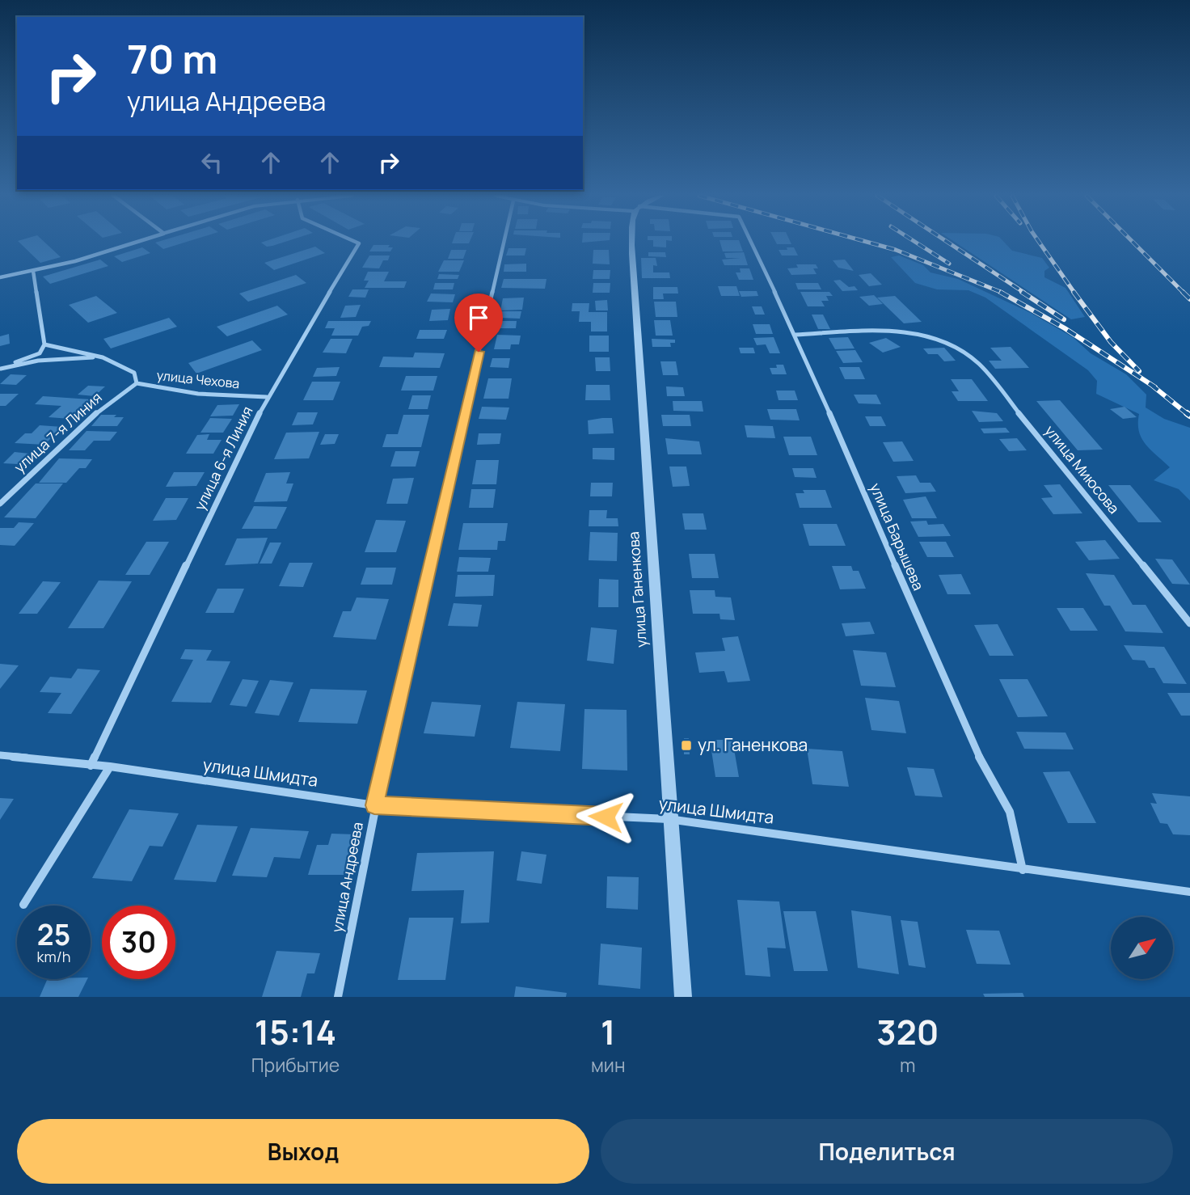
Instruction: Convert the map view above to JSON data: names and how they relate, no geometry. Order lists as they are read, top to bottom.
{
  "streets": {
    "street": [
      "улица Чехова",
      "улица 7-я Линия",
      "улица 6-я Линия",
      "улица Миюсова",
      "улица Барышева",
      "улица Ганенкова",
      "улица Шмидта",
      "улица Андреева"
    ]
  },
  "crossings": [
    ["улица Чехова", "улица 7-я Линия"],
    ["улица Чехова", "улица 6-я Линия"],
    ["улица 6-я Линия", "улица Шмидта"],
    ["улица Миюсова", "улица Барышева"],
    ["улица Барышева", "улица Шмидта"],
    ["улица Ганенкова", "улица Шмидта"],
    ["улица Шмидта", "улица Андреева"]
  ],
  "places": {
    "transit": ["ул. Ганенкова"]
  },
  "north": "top right",
  "page": {
    "turn": ["70 m", "улица Андреева"],
    "speed": "25 km/h",
    "limit": "30",
    "eta": [
      "15:14",
      "Прибытие",
      "1",
      "мин",
      "320",
      "m"
    ],
    "buttons": ["Выход", "Поделиться"]
  }
}
